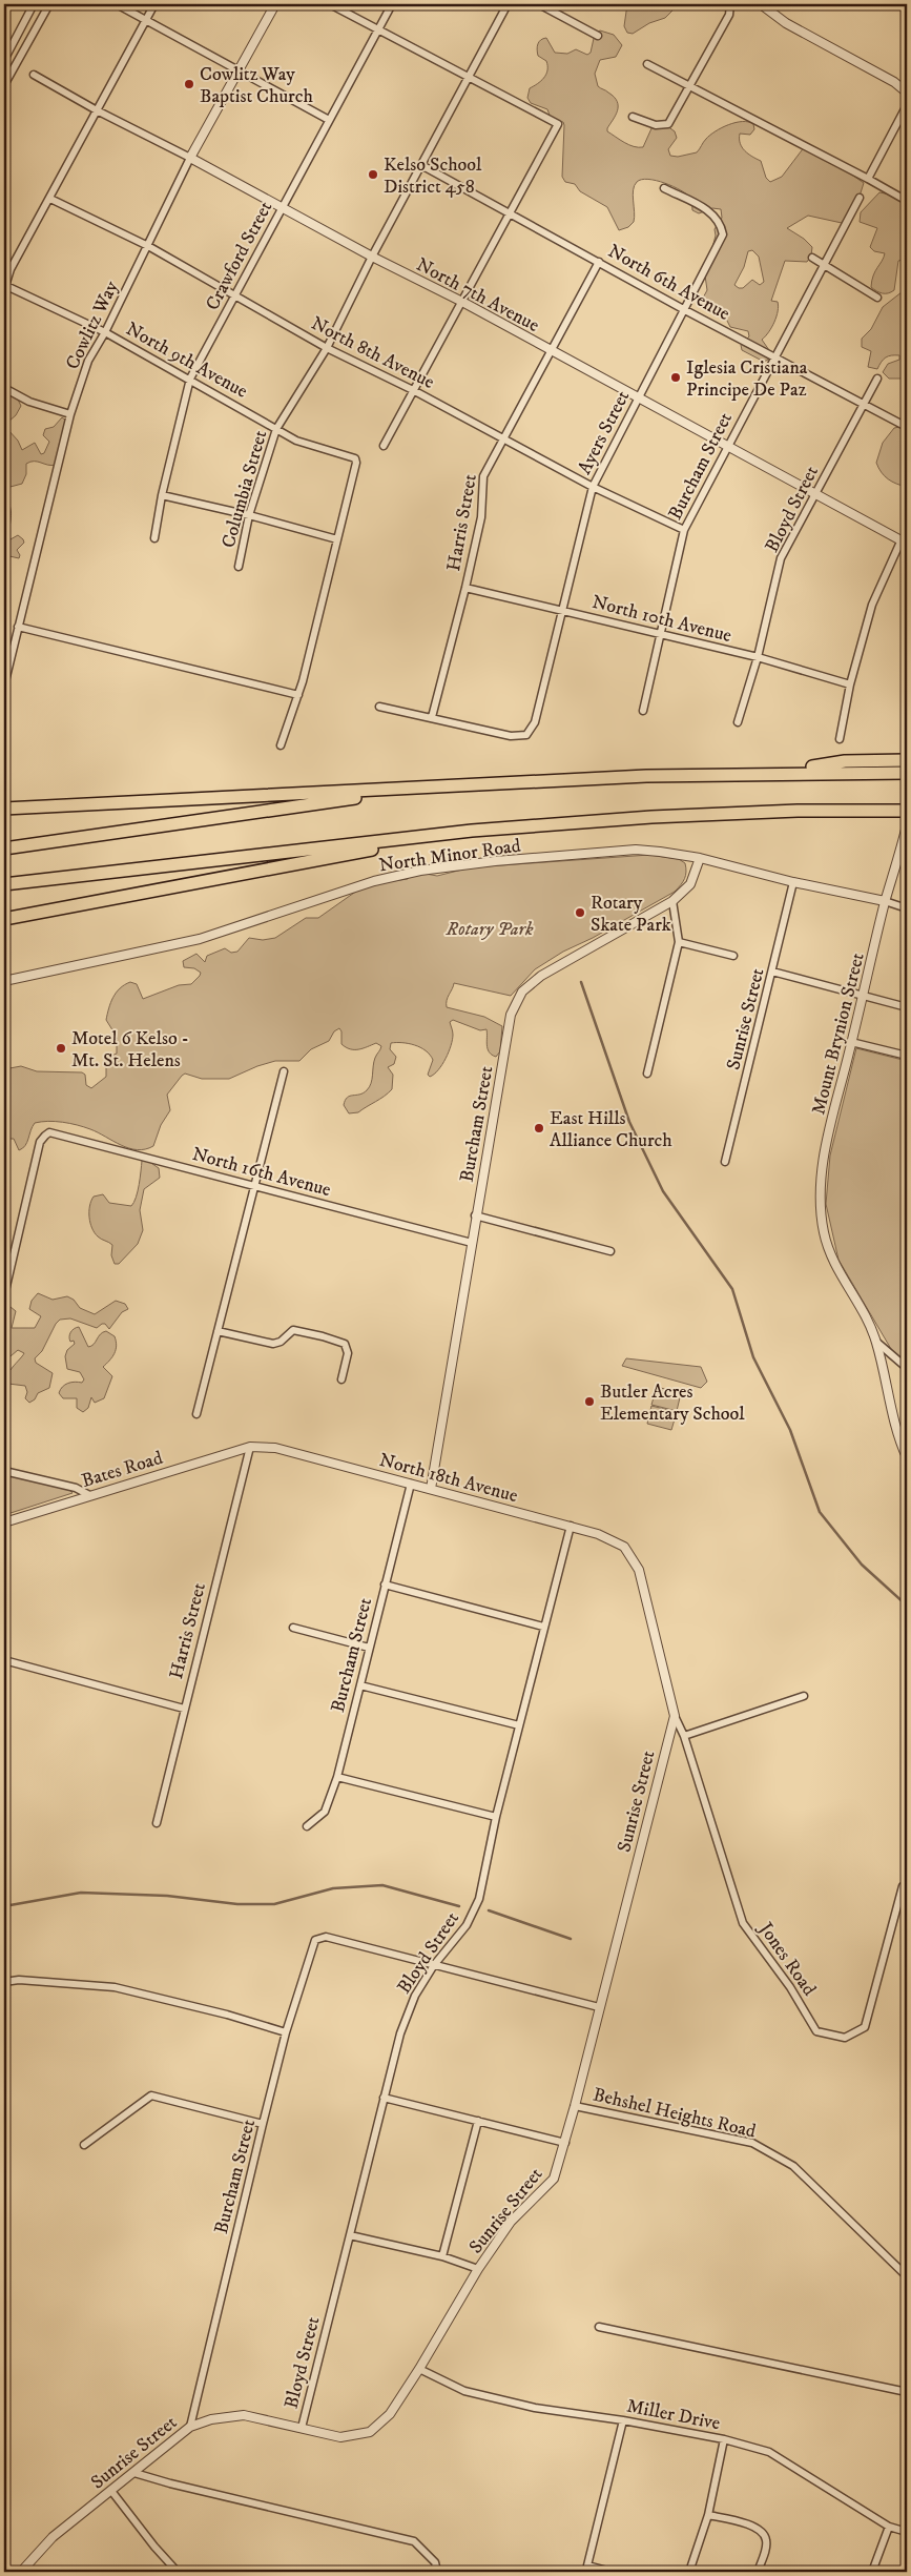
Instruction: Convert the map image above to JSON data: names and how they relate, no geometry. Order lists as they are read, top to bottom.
{
  "streets": {
    "street": [
      "Crawford Street",
      "North 6th Avenue",
      "North 7th Avenue",
      "Cowlitz Way",
      "North 8th Avenue",
      "North 9th Avenue",
      "Ayers Street",
      "Burcham Street",
      "Columbia Street",
      "Bloyd Street",
      "Harris Street",
      "North 10th Avenue",
      "North Minor Road",
      "Sunrise Street",
      "Mount Brynion Street",
      "North 16th Avenue",
      "Bates Road",
      "North 18th Avenue",
      "Jones Road",
      "Behshel Heights Road",
      "Miller Drive"
    ]
  },
  "crossings": [
    ["Crawford Street", "North 7th Avenue"],
    ["Crawford Street", "North 8th Avenue"],
    ["Crawford Street", "North 9th Avenue"],
    ["North 6th Avenue", "Ayers Street"],
    ["North 6th Avenue", "Burcham Street"],
    ["North 6th Avenue", "Columbia Street"],
    ["North 6th Avenue", "Bloyd Street"],
    ["North 6th Avenue", "Harris Street"],
    ["North 7th Avenue", "Cowlitz Way"],
    ["North 7th Avenue", "Ayers Street"],
    ["North 7th Avenue", "Burcham Street"],
    ["North 7th Avenue", "Columbia Street"],
    ["North 7th Avenue", "Bloyd Street"],
    ["North 7th Avenue", "Harris Street"],
    ["Cowlitz Way", "North 8th Avenue"],
    ["Cowlitz Way", "North 9th Avenue"],
    ["North 8th Avenue", "Ayers Street"],
    ["North 8th Avenue", "Burcham Street"],
    ["North 8th Avenue", "Columbia Street"],
    ["North 8th Avenue", "Harris Street"],
    ["North 9th Avenue", "Columbia Street"],
    ["Ayers Street", "Harris Street"],
    ["Ayers Street", "North 10th Avenue"],
    ["Burcham Street", "Bloyd Street"],
    ["Burcham Street", "North 10th Avenue"],
    ["Burcham Street", "North Minor Road"],
    ["Burcham Street", "Sunrise Street"],
    ["Burcham Street", "North 16th Avenue"],
    ["Burcham Street", "North 18th Avenue"],
    ["Bloyd Street", "North 10th Avenue"],
    ["Bloyd Street", "Sunrise Street"],
    ["Bloyd Street", "North 18th Avenue"],
    ["Harris Street", "North 10th Avenue"],
    ["Harris Street", "Bates Road"],
    ["Harris Street", "North 18th Avenue"],
    ["North Minor Road", "Sunrise Street"],
    ["North Minor Road", "Mount Brynion Street"],
    ["Sunrise Street", "North 18th Avenue"],
    ["Sunrise Street", "Jones Road"],
    ["Sunrise Street", "Behshel Heights Road"],
    ["Sunrise Street", "Miller Drive"],
    ["Bates Road", "North 18th Avenue"]
  ],
  "parks": ["Rotary Park"],
  "places": [
    "Cowlitz Way Baptist Church",
    "Kelso School District 458",
    "Iglesia Cristiana Principe De Paz",
    "Rotary Skate Park",
    "Motel 6 Kelso - Mt. St. Helens",
    "East Hills Alliance Church",
    "Butler Acres Elementary School"
  ]
}
